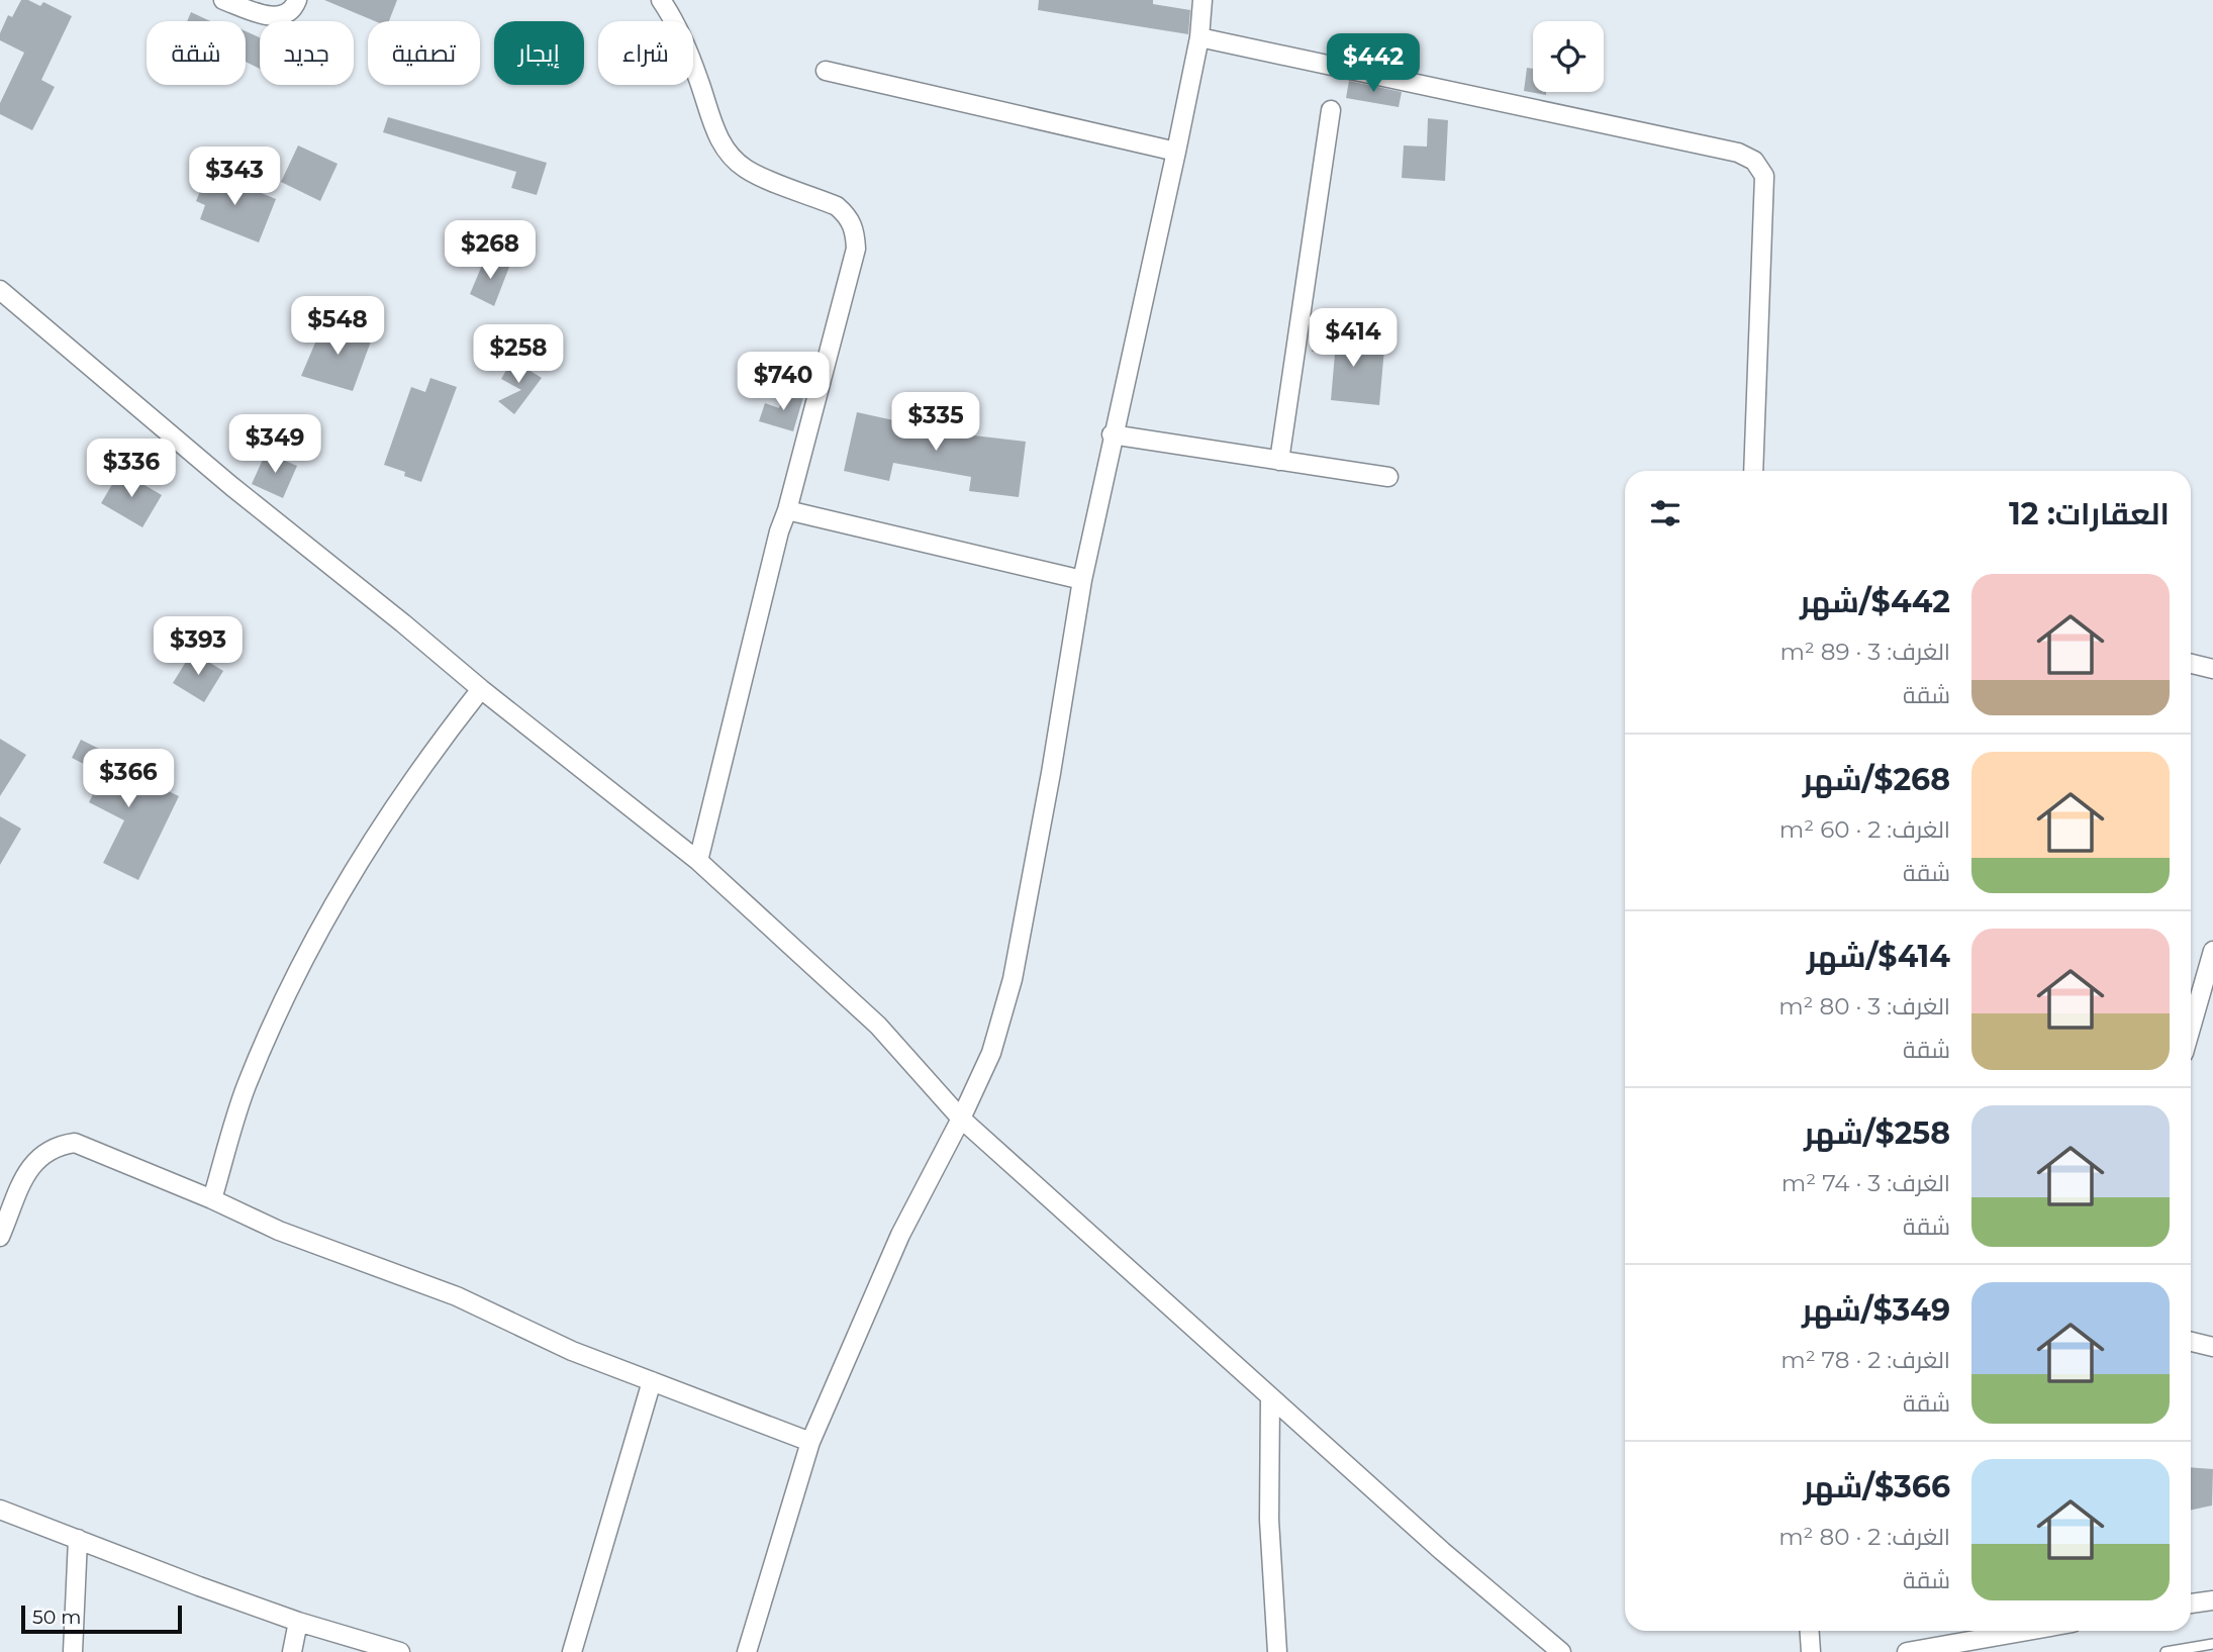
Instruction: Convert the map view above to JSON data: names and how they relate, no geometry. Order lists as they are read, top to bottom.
{
  "scale_bar": "50 m",
  "page": {
    "chip": [
      "شراء",
      "إيجار",
      "تصفية",
      "جديد",
      "شقة"
    ],
    "price": [
      "$442",
      "$343",
      "$268",
      "$548",
      "$414",
      "$258",
      "$740",
      "$335",
      "$349",
      "$336",
      "$393",
      "$366"
    ],
    "heading": "العقارات: 12",
    "list": [
      {
        "name": "$442/شهر",
        "note": "الغرف: 3 · 89 m² · شقة"
      },
      {
        "name": "$268/شهر",
        "note": "الغرف: 2 · 60 m² · شقة"
      },
      {
        "name": "$414/شهر",
        "note": "الغرف: 3 · 80 m² · شقة"
      },
      {
        "name": "$258/شهر",
        "note": "الغرف: 3 · 74 m² · شقة"
      },
      {
        "name": "$349/شهر",
        "note": "الغرف: 2 · 78 m² · شقة"
      },
      {
        "name": "$366/شهر",
        "note": "الغرف: 2 · 80 m² · شقة"
      }
    ],
    "scale": "50 m"
  }
}
